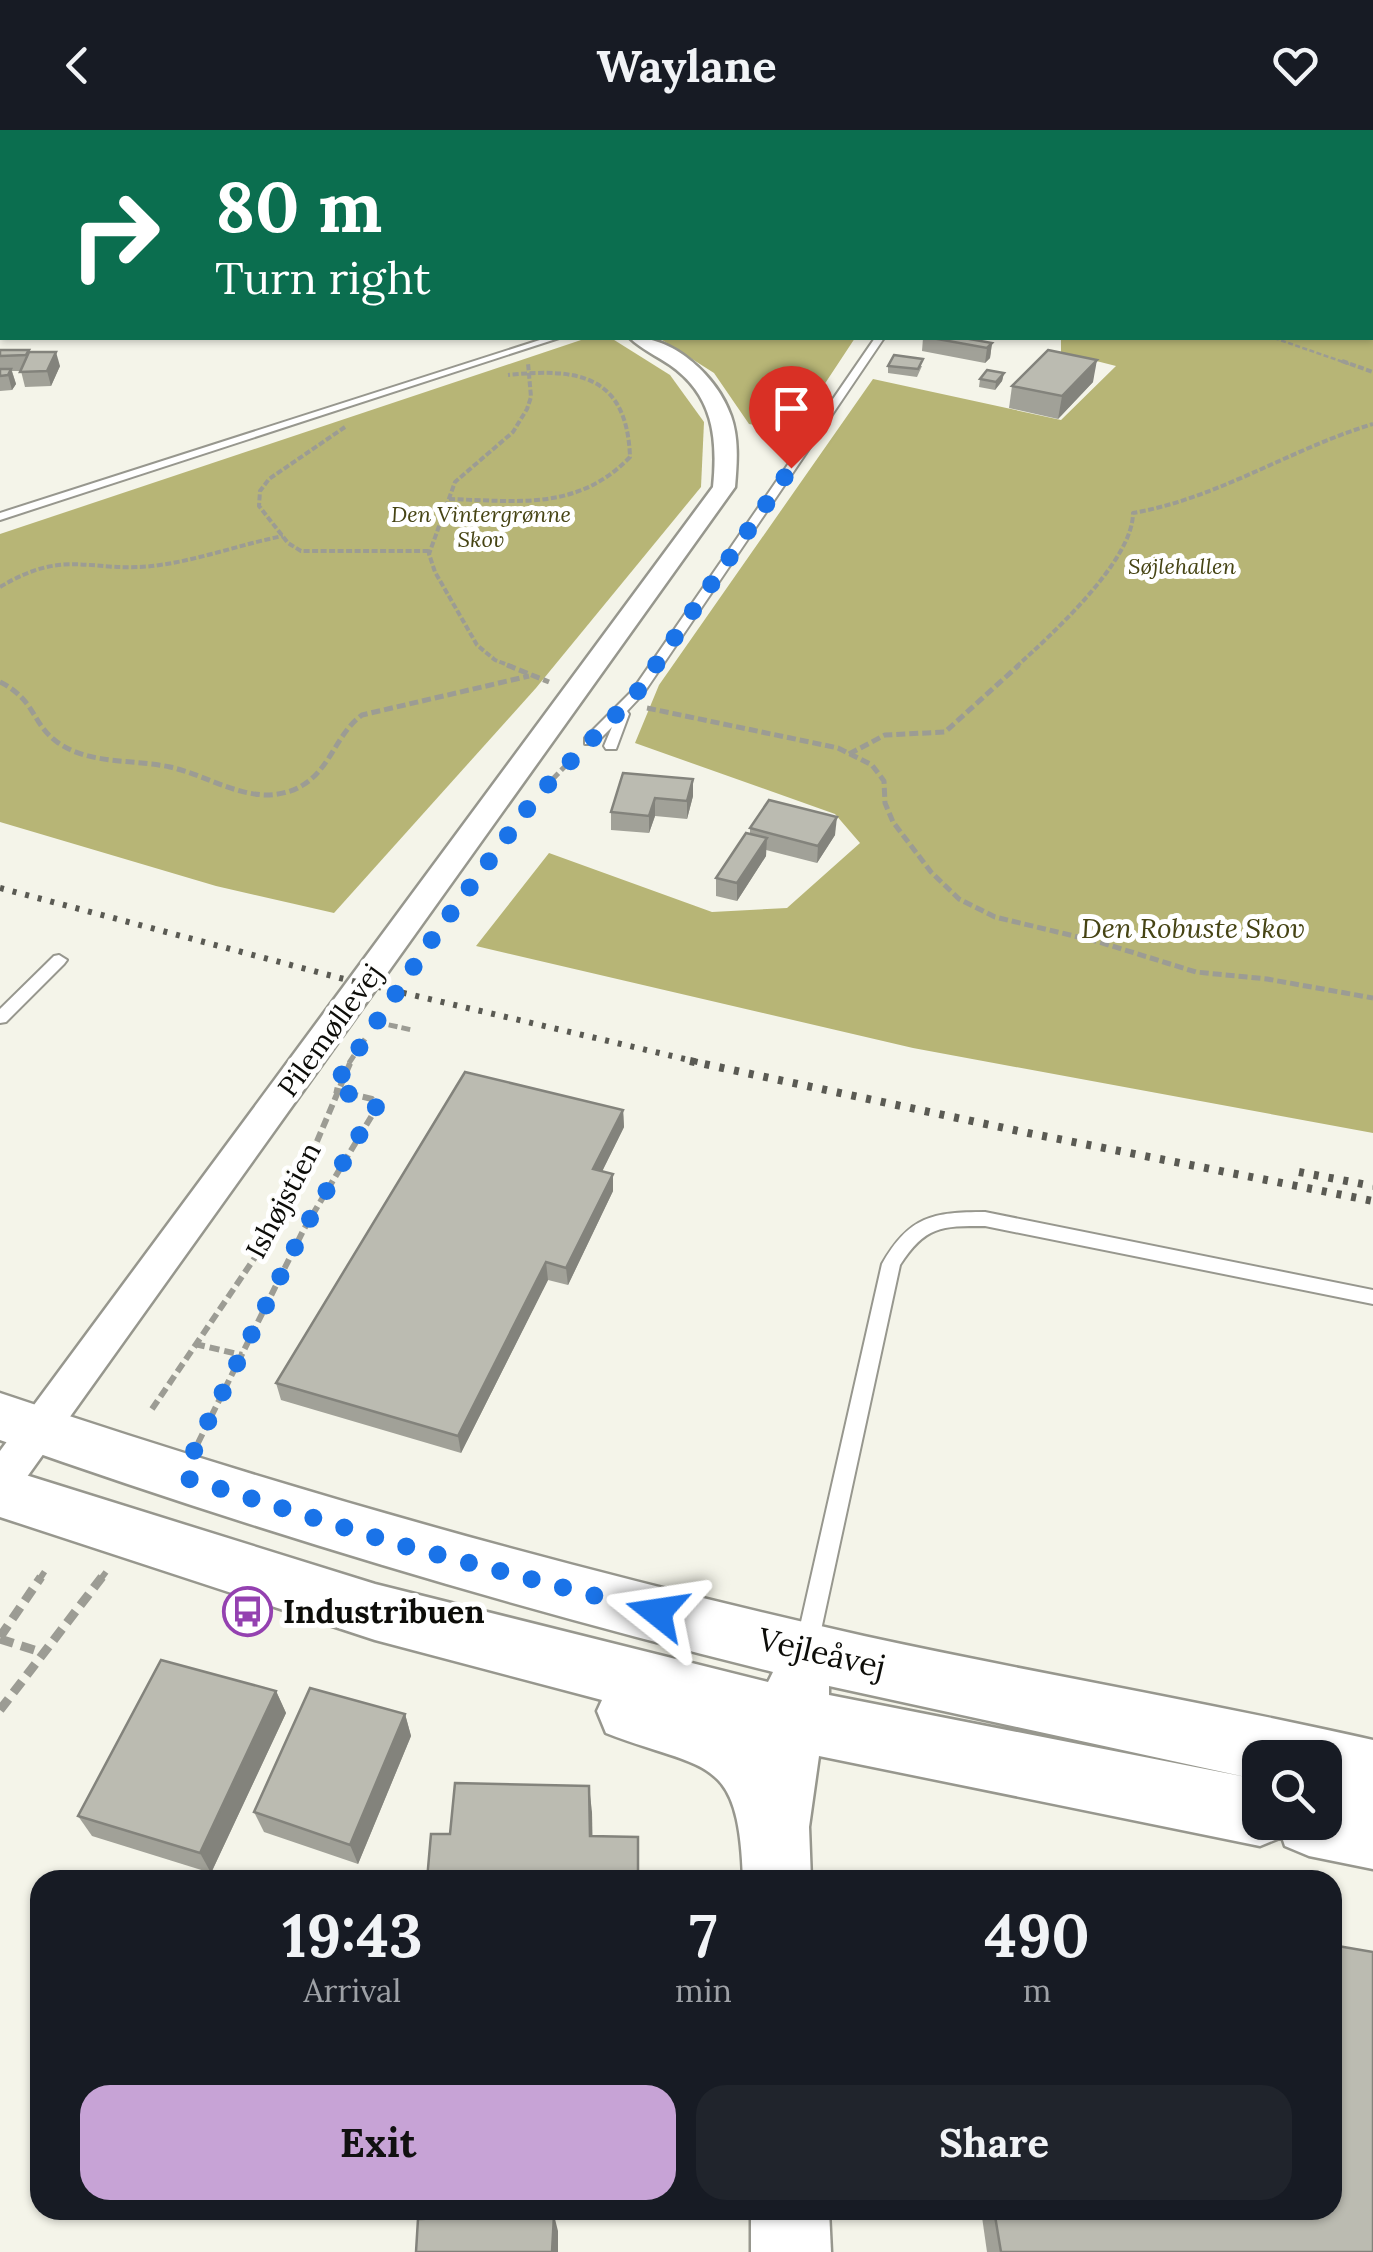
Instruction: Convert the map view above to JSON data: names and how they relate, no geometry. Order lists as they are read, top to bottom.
{
  "streets": {
    "street": ["Pilemøllevej", "Vejleåvej"],
    "path": ["Ishøjstien"]
  },
  "crossings": [
    ["Pilemøllevej", "Vejleåvej"]
  ],
  "parks": ["Den Vintergrønne Skov", "Søjlehallen", "Den Robuste Skov"],
  "places": {
    "bus stop": ["Industribuen"]
  },
  "page": {
    "header": "Waylane",
    "turn": ["80 m", "Turn right"],
    "eta": [
      "19:43",
      "Arrival",
      "7",
      "min",
      "490",
      "m"
    ],
    "buttons": ["Exit", "Share"]
  }
}
